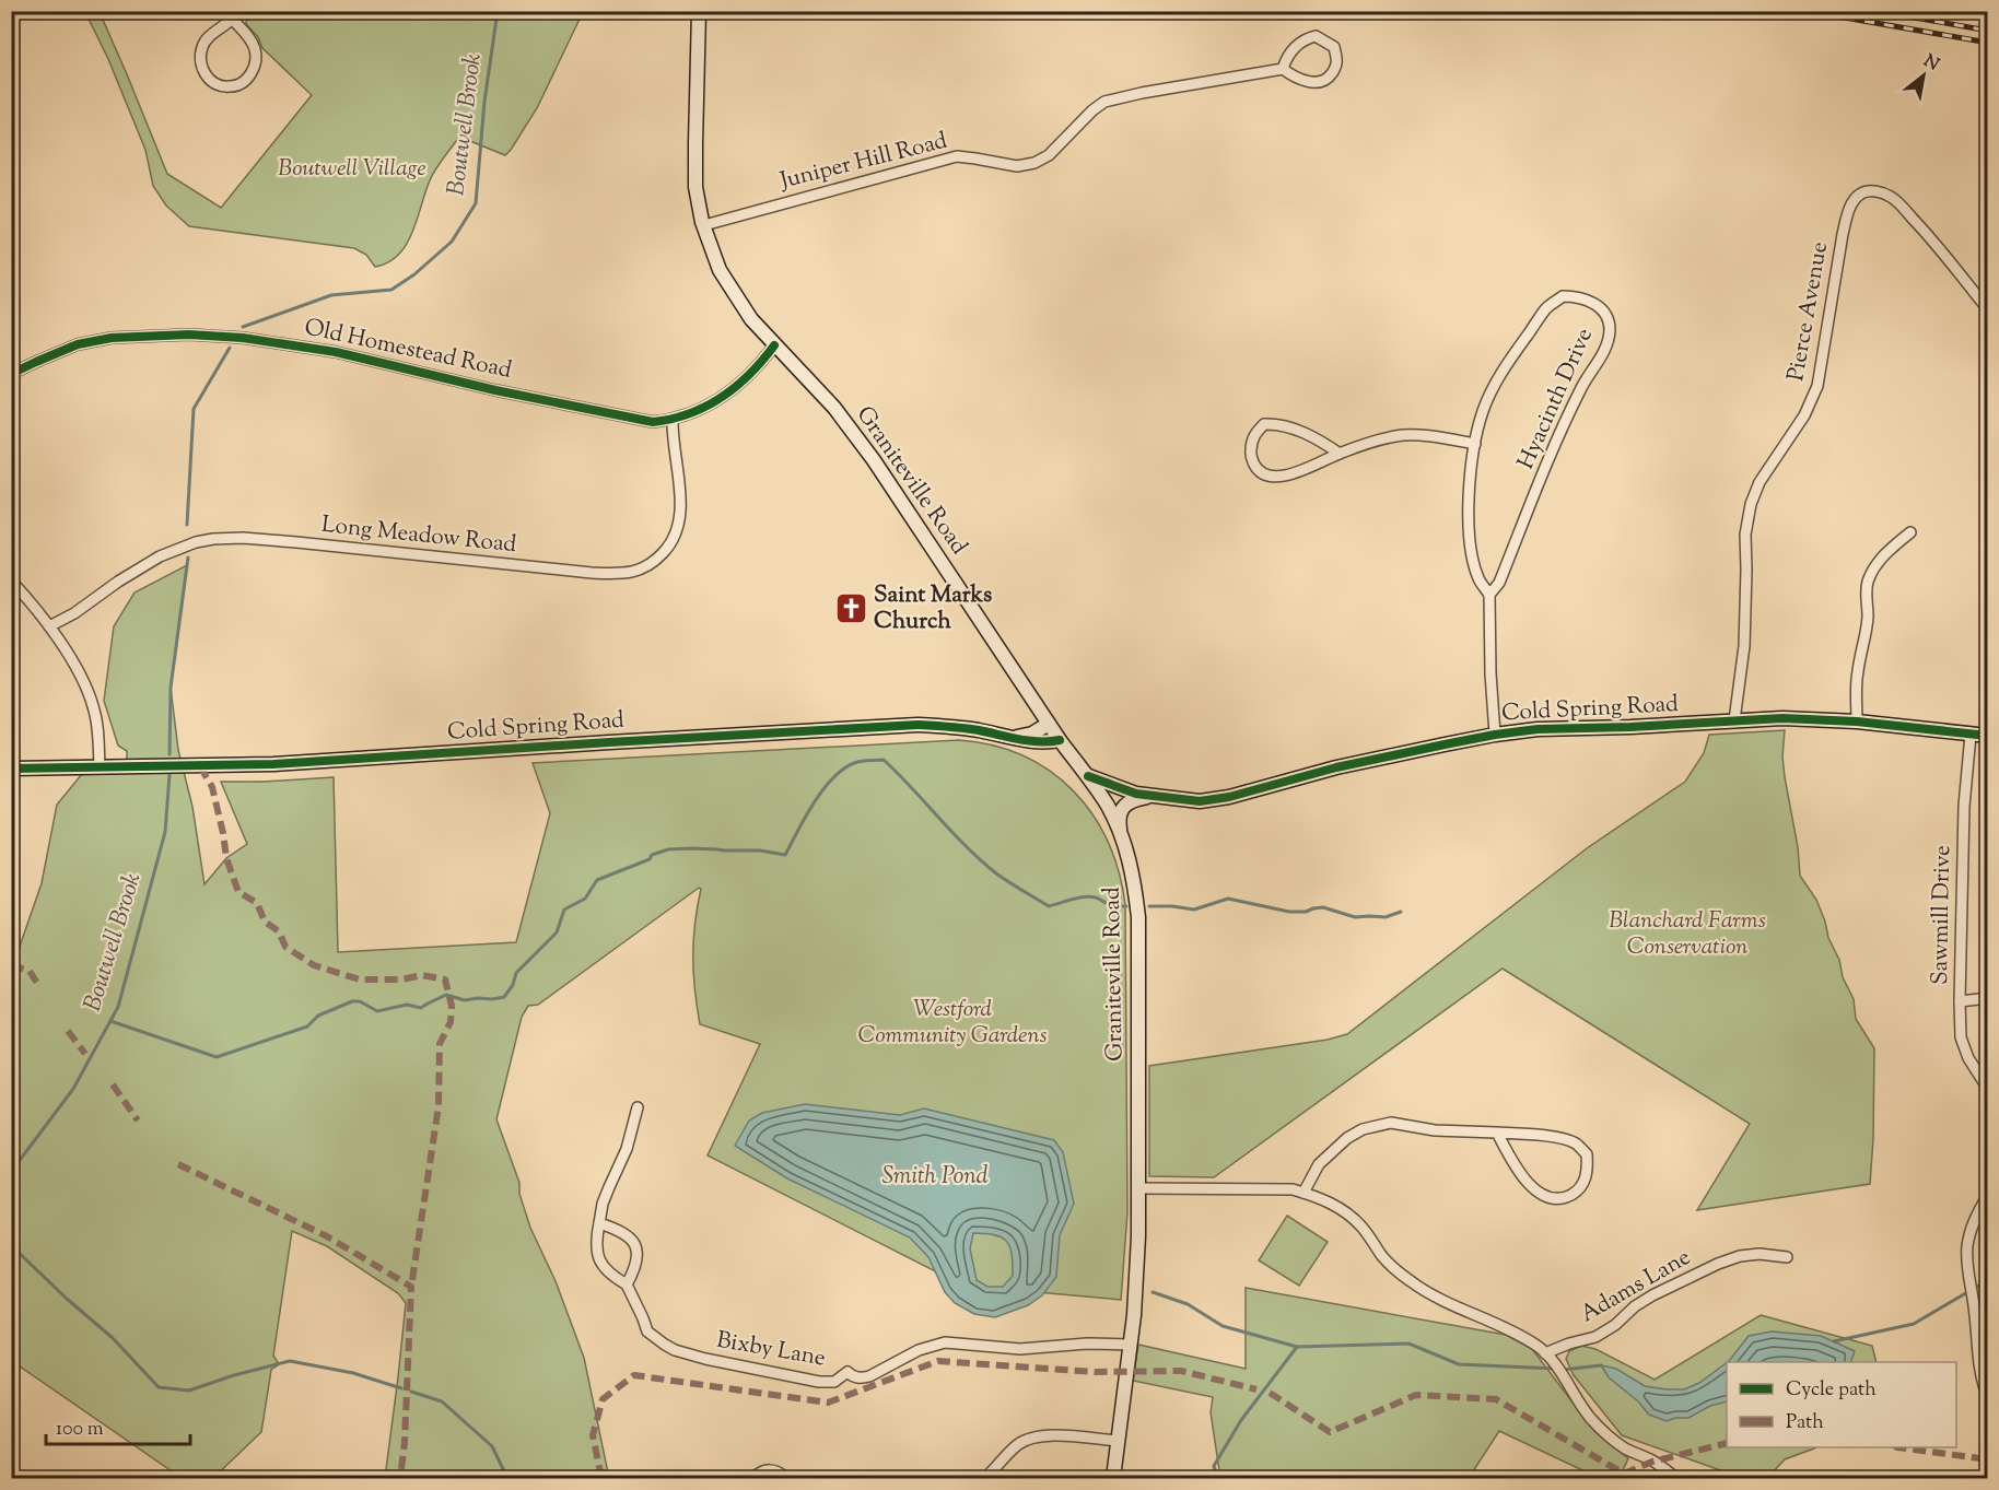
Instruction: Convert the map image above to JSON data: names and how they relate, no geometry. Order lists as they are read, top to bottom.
{
  "streets": {
    "street": [
      "Juniper Hill Road",
      "Pierce Avenue",
      "Old Homestead Road",
      "Hyacinth Drive",
      "Graniteville Road",
      "Long Meadow Road",
      "Cold Spring Road",
      "Sawmill Drive",
      "Adams Lane",
      "Bixby Lane"
    ]
  },
  "crossings": [
    ["Juniper Hill Road", "Graniteville Road"],
    ["Pierce Avenue", "Cold Spring Road"],
    ["Old Homestead Road", "Graniteville Road"],
    ["Old Homestead Road", "Long Meadow Road"],
    ["Hyacinth Drive", "Cold Spring Road"],
    ["Graniteville Road", "Cold Spring Road"],
    ["Graniteville Road", "Bixby Lane"],
    ["Cold Spring Road", "Sawmill Drive"]
  ],
  "water": ["Boutwell Brook", "Smith Pond"],
  "parks": ["Boutwell Village", "Blanchard Farms Conservation", "Westford Community Gardens"],
  "places": {
    "church": ["Saint Marks Church"]
  },
  "legend": ["Cycle path", "Path"],
  "scale_bar": "100 m",
  "north": "top right"
}
